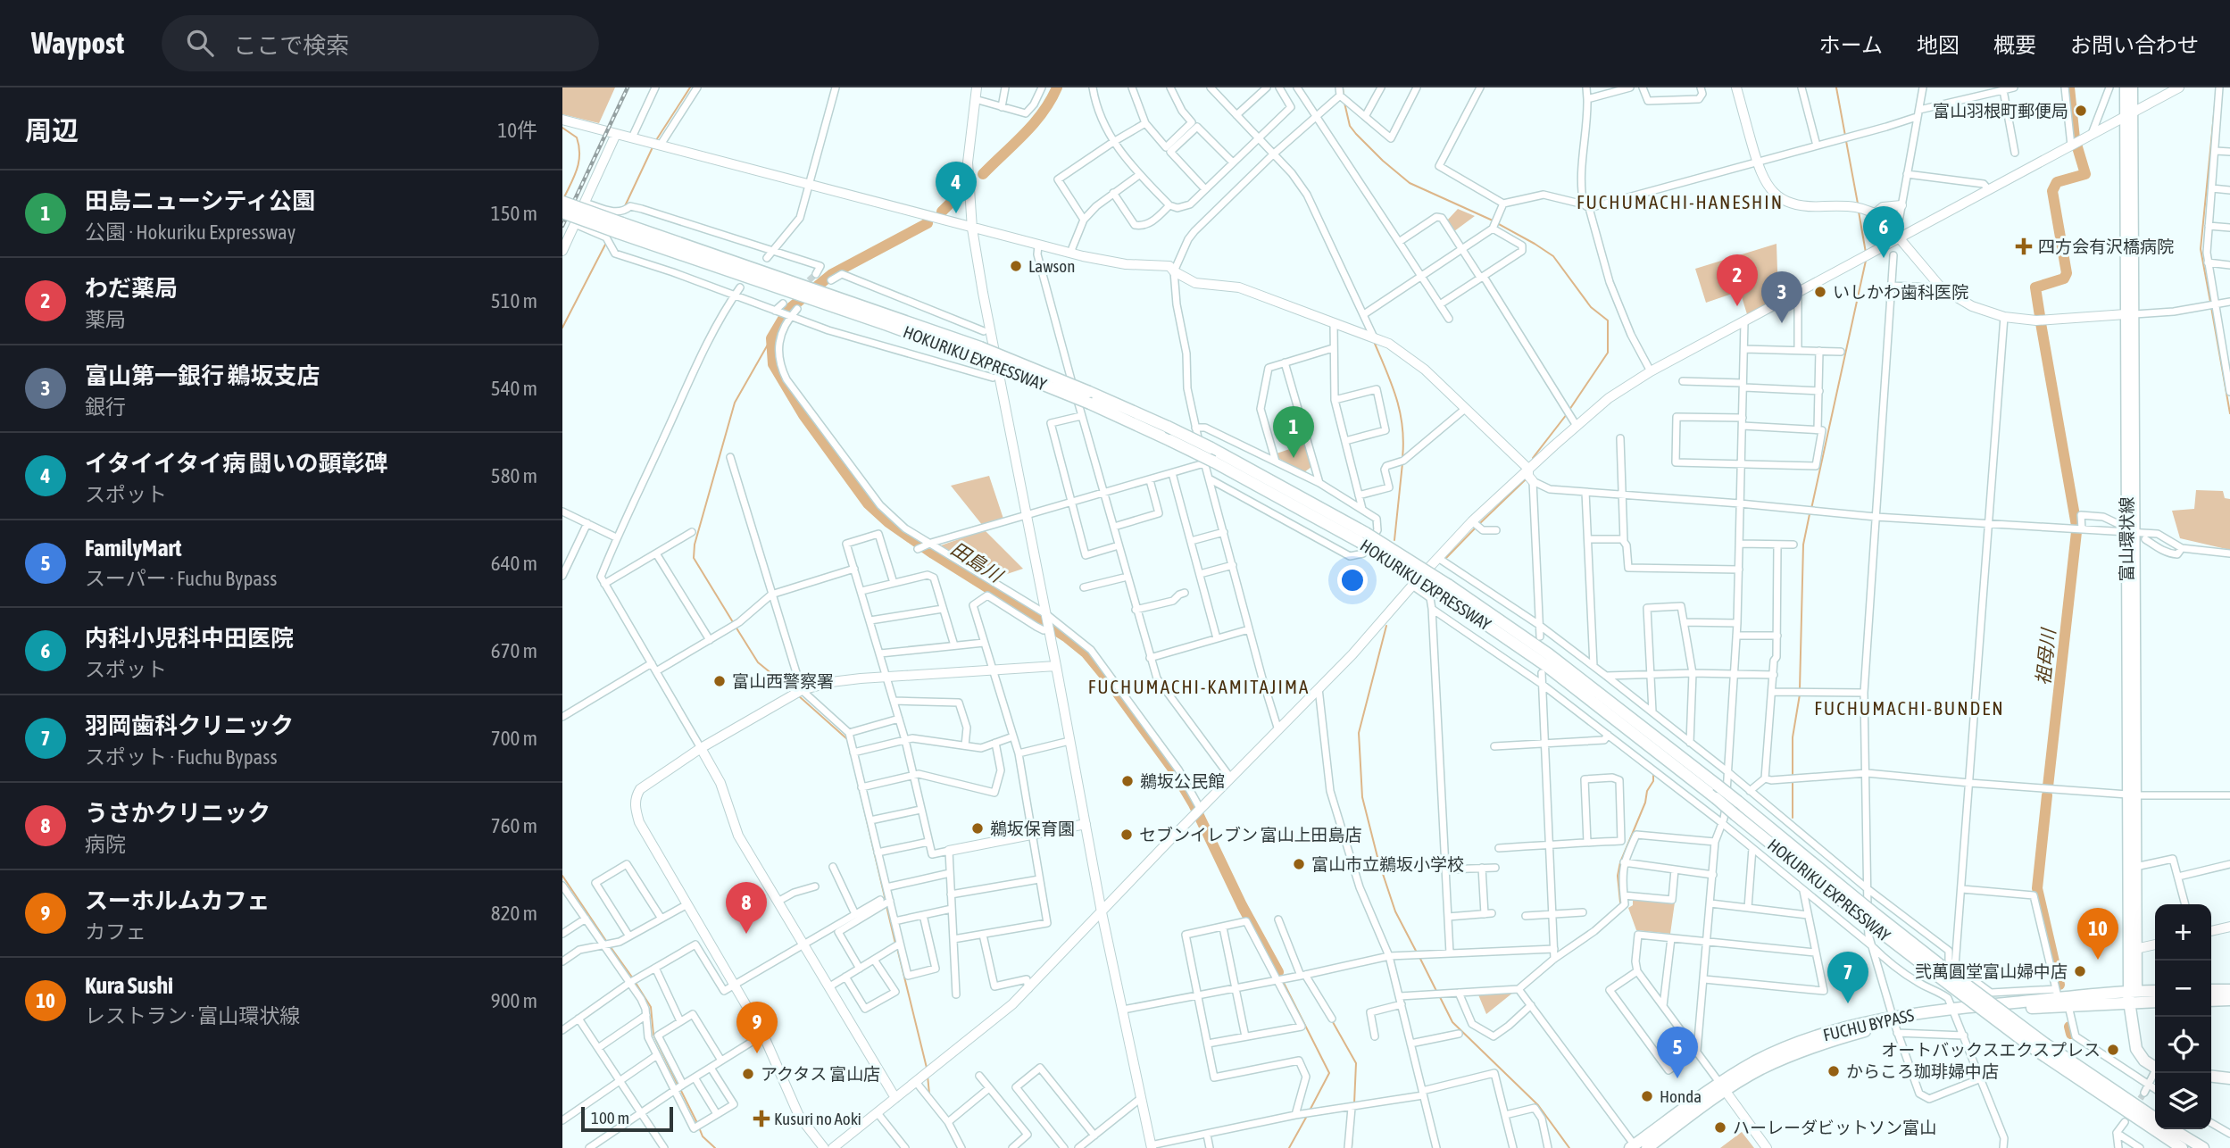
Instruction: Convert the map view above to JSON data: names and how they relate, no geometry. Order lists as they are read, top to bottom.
{
  "streets": {
    "highway": ["HOKURIKU EXPRESSWAY", "FUCHU BYPASS"],
    "main road": ["富山環状線"]
  },
  "crossings": [
    ["富山環状線", "FUCHU BYPASS"]
  ],
  "districts": ["FUCHUMACHI-HANESHIN", "FUCHUMACHI-KAMITAJIMA", "FUCHUMACHI-BUNDEN"],
  "water": ["田島川", "祖母川"],
  "places": {
    "other": [
      "富山羽根町郵便局",
      "Lawson",
      "いしかわ歯科医院",
      "富山西警察署",
      "鵜坂公民館",
      "鵜坂保育園",
      "セブンイレブン 富山上田島店",
      "富山市立鵜坂小学校",
      "弐萬圓堂富山婦中店",
      "オートバックスエクスプレス",
      "からころ珈琲婦中店",
      "アクタス 富山店",
      "Honda",
      "ハーレーダビットソン富山"
    ],
    "health": ["四方会有沢橋病院", "Kusuri no Aoki"]
  },
  "scale_bar": "100 m",
  "page": {
    "header": "Waypost",
    "search": "ここで検索",
    "nav": [
      "ホーム",
      "地図",
      "概要",
      "お問い合わせ"
    ],
    "heading": ["周辺", "10件"],
    "pins": [
      "4",
      "6",
      "2",
      "3",
      "1",
      "8",
      "10",
      "7",
      "9",
      "5"
    ],
    "list": [
      {
        "mark": "1",
        "name": "田島ニューシティ公園",
        "note": "公園 · Hokuriku Expressway",
        "value": "150 m"
      },
      {
        "mark": "2",
        "name": "わだ薬局",
        "note": "薬局",
        "value": "510 m"
      },
      {
        "mark": "3",
        "name": "富山第一銀行 鵜坂支店",
        "note": "銀行",
        "value": "540 m"
      },
      {
        "mark": "4",
        "name": "イタイイタイ病 闘いの顕彰碑",
        "note": "スポット",
        "value": "580 m"
      },
      {
        "mark": "5",
        "name": "FamilyMart",
        "note": "スーパー · Fuchu Bypass",
        "value": "640 m"
      },
      {
        "mark": "6",
        "name": "内科小児科中田医院",
        "note": "スポット",
        "value": "670 m"
      },
      {
        "mark": "7",
        "name": "羽岡歯科クリニック",
        "note": "スポット · Fuchu Bypass",
        "value": "700 m"
      },
      {
        "mark": "8",
        "name": "うさかクリニック",
        "note": "病院",
        "value": "760 m"
      },
      {
        "mark": "9",
        "name": "スーホルムカフェ",
        "note": "カフェ",
        "value": "820 m"
      },
      {
        "mark": "10",
        "name": "Kura Sushi",
        "note": "レストラン · 富山環状線",
        "value": "900 m"
      }
    ],
    "map_buttons": ["+", "−"],
    "scale": "100 m"
  }
}
